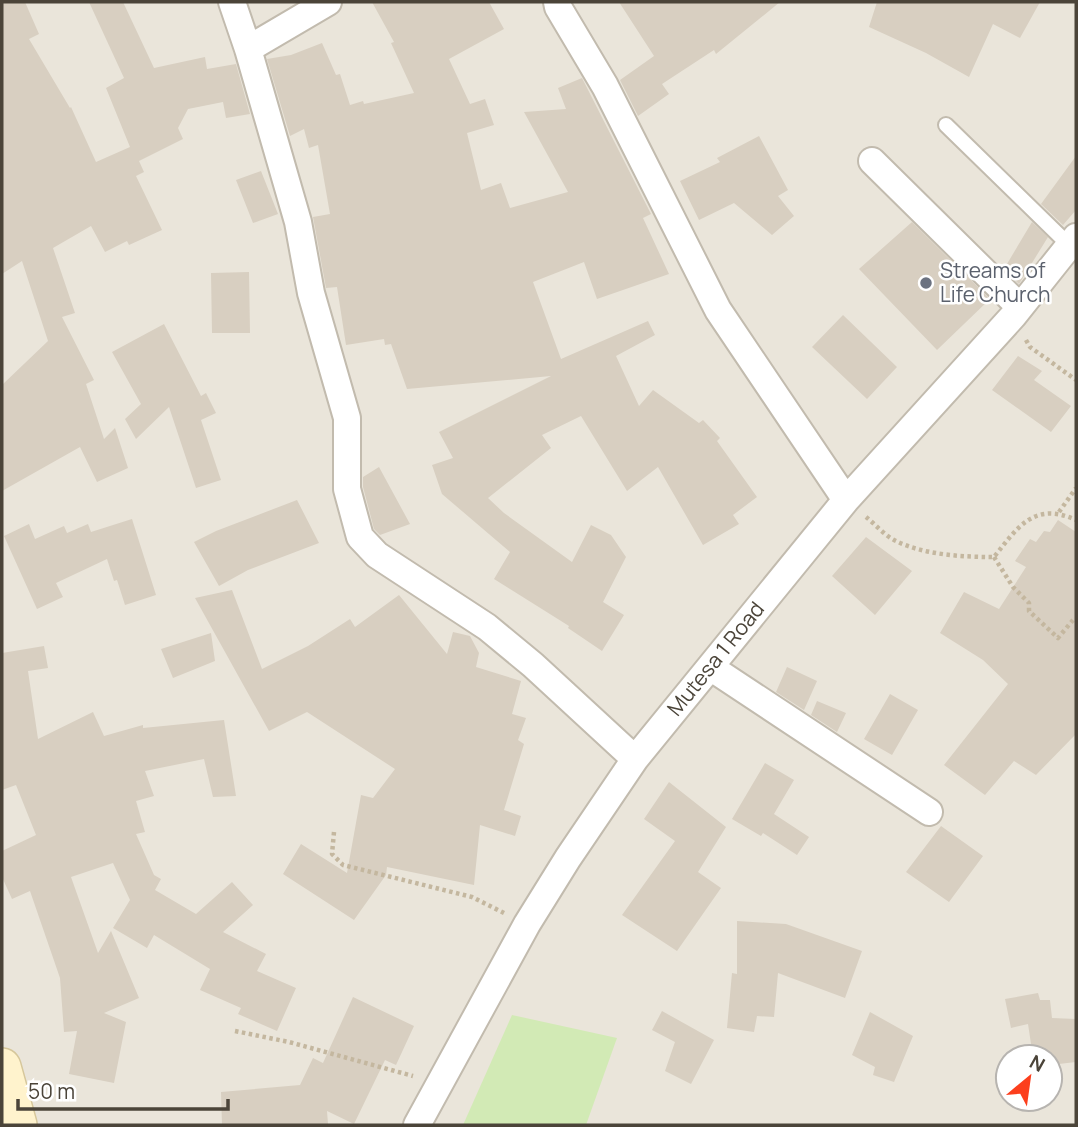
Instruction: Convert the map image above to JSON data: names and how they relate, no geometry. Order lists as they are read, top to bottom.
{
  "streets": {
    "street": ["Mutesa 1 Road"]
  },
  "places": ["Streams of Life Church"],
  "scale_bar": "50 m",
  "north": "top right"
}
